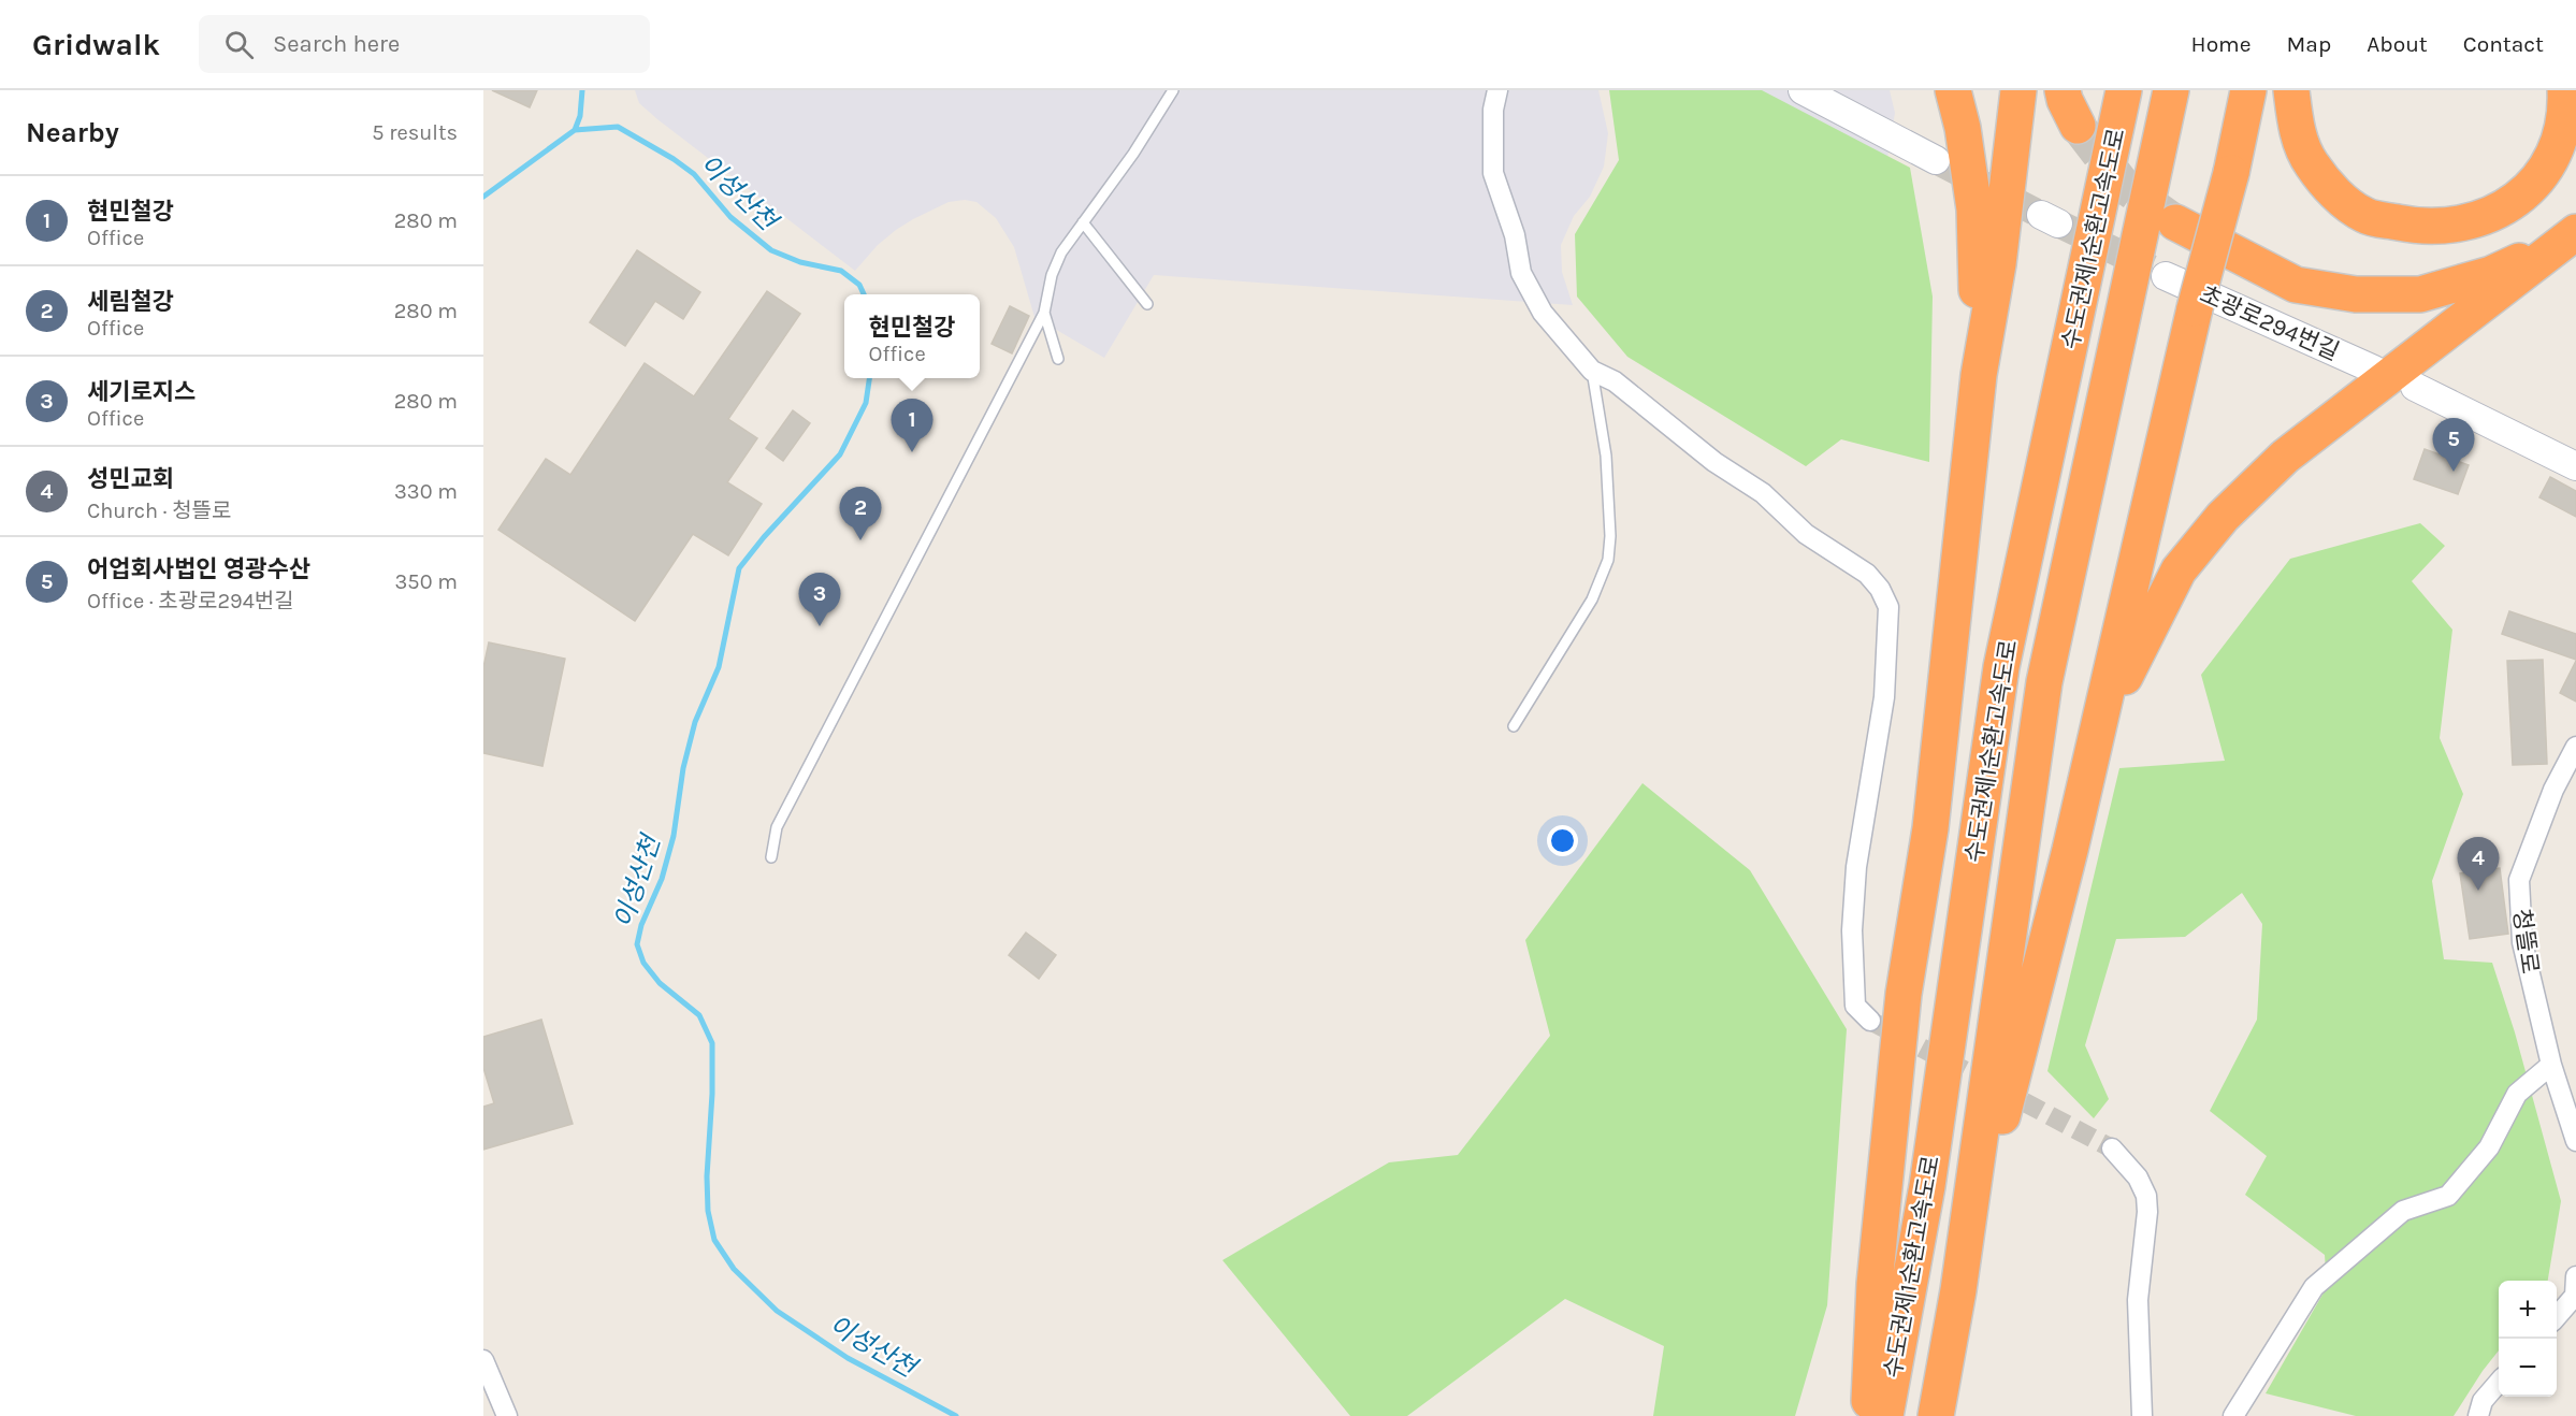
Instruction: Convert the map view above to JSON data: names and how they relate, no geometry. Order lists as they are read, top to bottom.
{
  "streets": {
    "highway": ["수도권제1순환고속도로"],
    "street": ["초광로294번길", "청뜰로"]
  },
  "water": ["이성산천"],
  "page": {
    "header": "Gridwalk",
    "search": "Search here",
    "nav": [
      "Home",
      "Map",
      "About",
      "Contact"
    ],
    "heading": ["Nearby", "5 results"],
    "list": [
      {
        "mark": "1",
        "name": "현민철강",
        "note": "Office",
        "value": "280 m"
      },
      {
        "mark": "2",
        "name": "세림철강",
        "note": "Office",
        "value": "280 m"
      },
      {
        "mark": "3",
        "name": "세기로지스",
        "note": "Office",
        "value": "280 m"
      },
      {
        "mark": "4",
        "name": "성민교회",
        "note": "Church · 청뜰로",
        "value": "330 m"
      },
      {
        "mark": "5",
        "name": "어업회사법인 영광수산",
        "note": "Office · 초광로294번길",
        "value": "350 m"
      }
    ],
    "popup": ["현민철강", "Office"],
    "pins": [
      "1",
      "5",
      "2",
      "3",
      "4"
    ],
    "map_buttons": ["+", "−"]
  }
}
